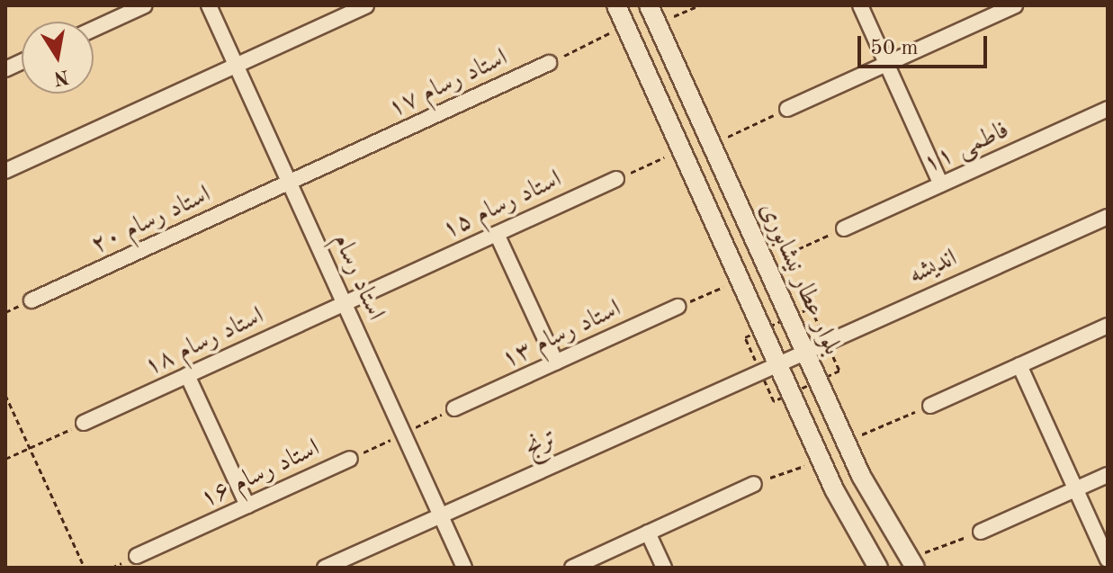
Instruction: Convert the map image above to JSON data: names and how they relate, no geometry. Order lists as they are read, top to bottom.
{
  "streets": {
    "street": [
      "استاد رسام ۱۷",
      "فاطمی ۱۱",
      "استاد رسام ۱۵",
      "استاد رسام ۲۰",
      "اندیشه",
      "استاد رسام",
      "بلوار عطار نیشابوری",
      "استاد رسام ۱۳",
      "استاد رسام ۱۸",
      "ترنج",
      "استاد رسام ۱۶"
    ]
  },
  "crossings": [
    ["استاد رسام ۱۷", "استاد رسام ۲۰"],
    ["استاد رسام ۱۷", "استاد رسام"],
    ["استاد رسام ۱۵", "استاد رسام"],
    ["استاد رسام ۱۵", "استاد رسام ۱۸"],
    ["استاد رسام ۲۰", "استاد رسام"],
    ["اندیشه", "بلوار عطار نیشابوری"],
    ["اندیشه", "ترنج"],
    ["استاد رسام", "استاد رسام ۱۸"],
    ["استاد رسام", "ترنج"],
    ["استاد رسام", "استاد رسام ۱۶"]
  ],
  "scale_bar": "50 m",
  "north": "bottom"
}
